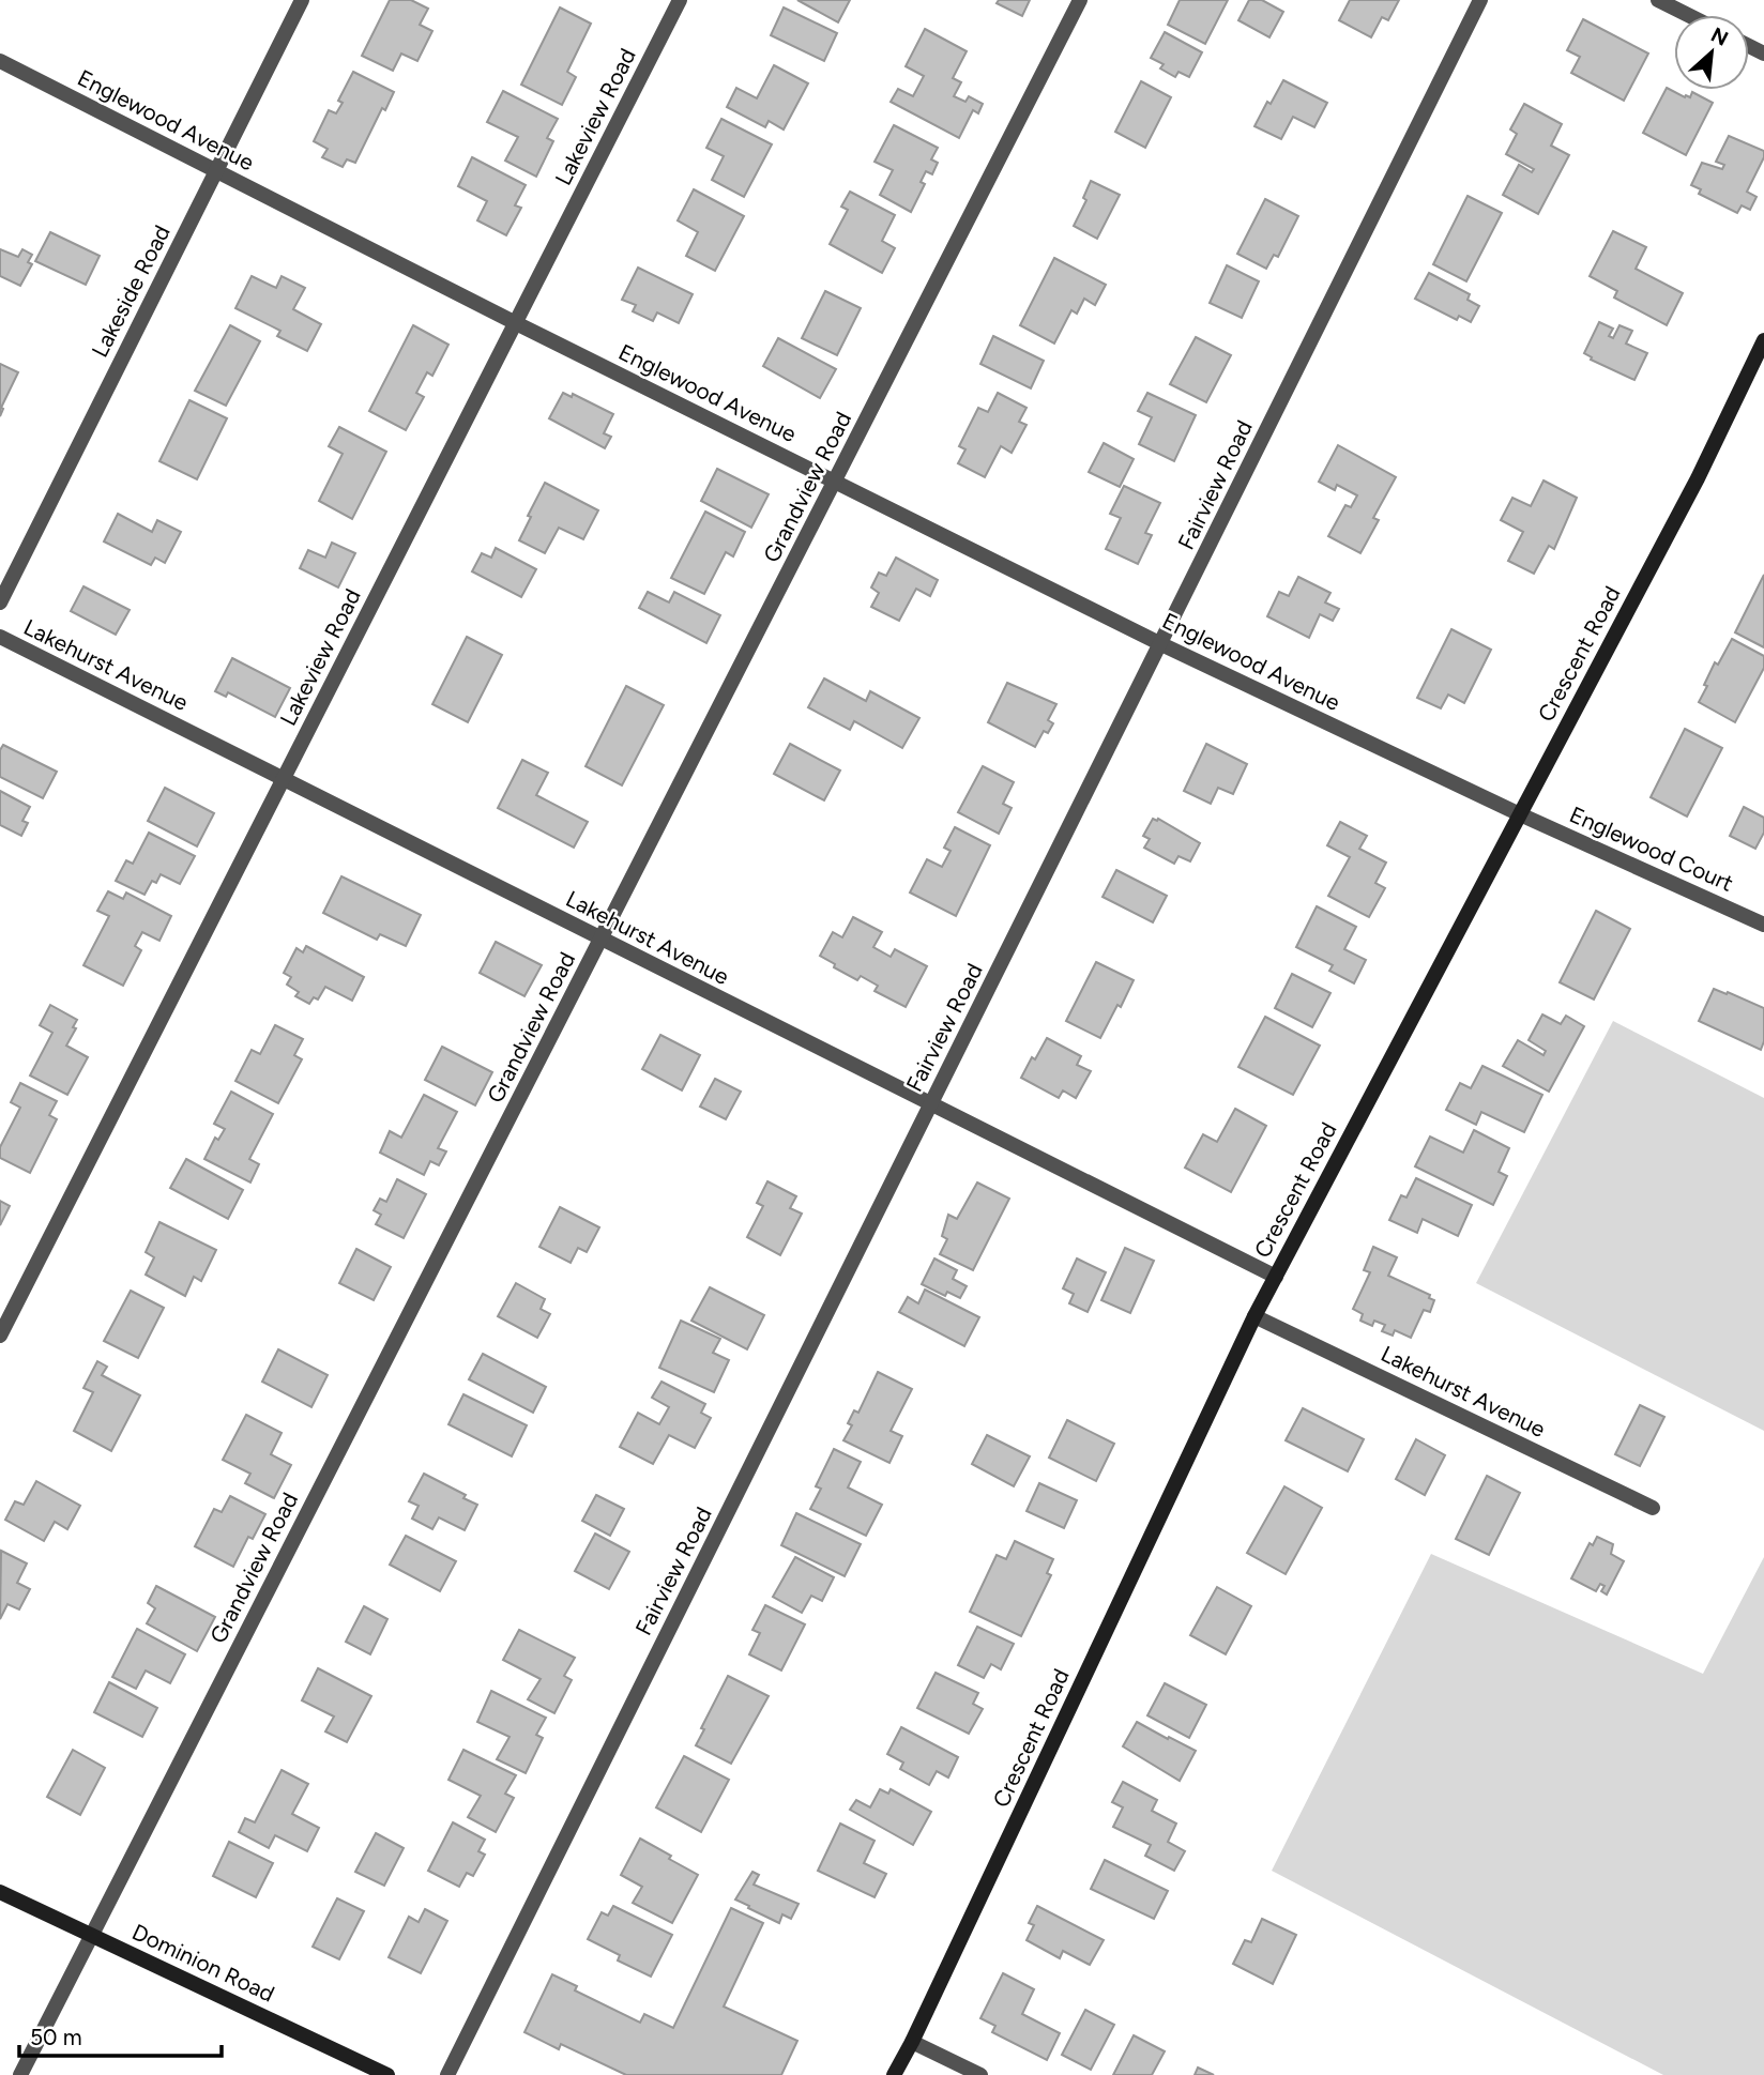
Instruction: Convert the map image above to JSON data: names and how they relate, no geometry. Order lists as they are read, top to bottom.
{
  "streets": {
    "street": [
      "Lakeview Road",
      "Englewood Avenue",
      "Lakeside Road",
      "Fairview Road",
      "Grandview Road",
      "Crescent Road",
      "Lakehurst Avenue",
      "Englewood Court",
      "Dominion Road"
    ]
  },
  "crossings": [
    ["Lakeview Road", "Englewood Avenue"],
    ["Lakeview Road", "Lakehurst Avenue"],
    ["Englewood Avenue", "Lakeside Road"],
    ["Englewood Avenue", "Fairview Road"],
    ["Englewood Avenue", "Grandview Road"],
    ["Englewood Avenue", "Crescent Road"],
    ["Englewood Avenue", "Englewood Court"],
    ["Fairview Road", "Lakehurst Avenue"],
    ["Grandview Road", "Lakehurst Avenue"],
    ["Grandview Road", "Dominion Road"],
    ["Crescent Road", "Lakehurst Avenue"],
    ["Crescent Road", "Englewood Court"]
  ],
  "scale_bar": "50 m",
  "north": "top right"
}
